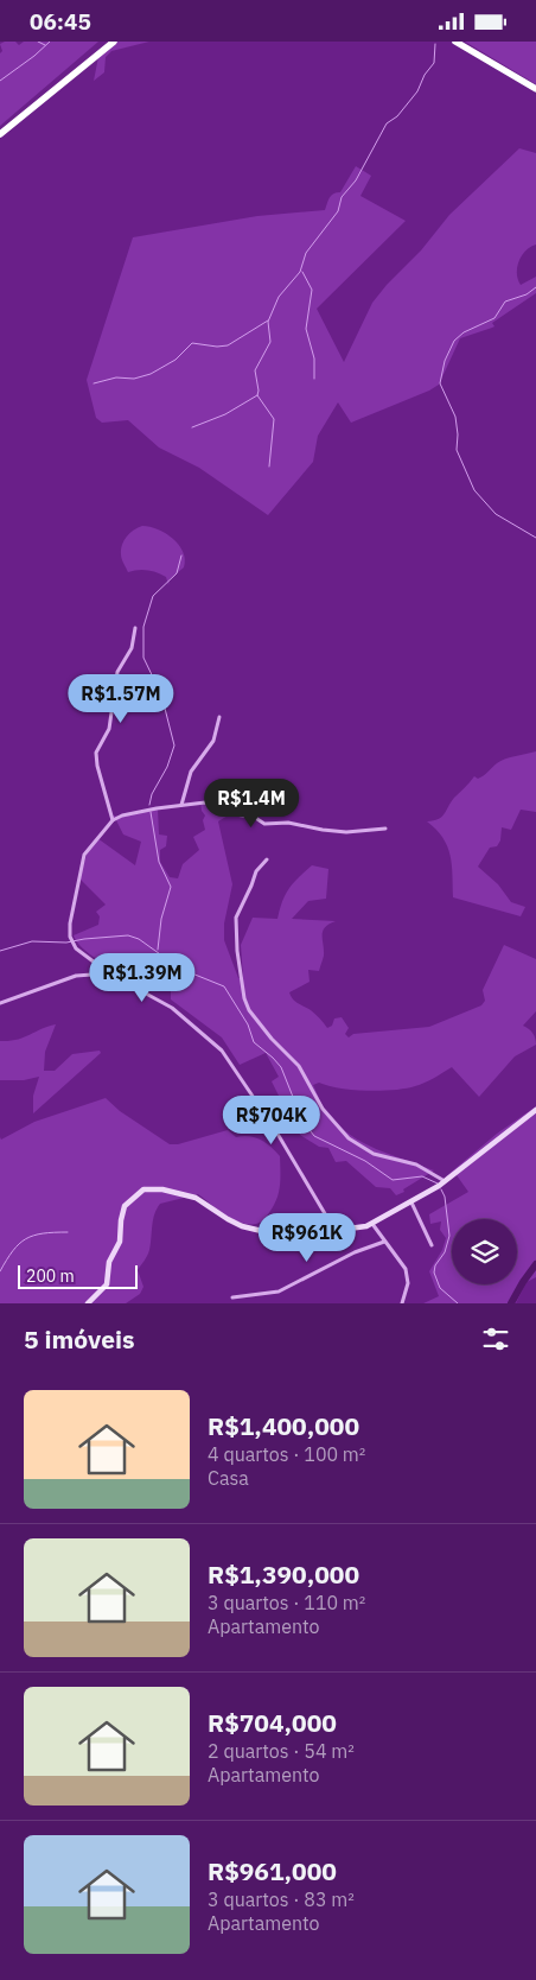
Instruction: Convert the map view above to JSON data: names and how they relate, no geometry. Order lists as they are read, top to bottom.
{
  "scale_bar": "200 m",
  "page": {
    "status": "06:45",
    "price": [
      "R$1.57M",
      "R$1.4M",
      "R$1.39M",
      "R$704K",
      "R$961K"
    ],
    "scale": "200 m",
    "heading": "5 imóveis",
    "list": [
      {
        "name": "R$1,400,000",
        "note": "4 quartos · 100 m² · Casa"
      },
      {
        "name": "R$1,390,000",
        "note": "3 quartos · 110 m² · Apartamento"
      },
      {
        "name": "R$704,000",
        "note": "2 quartos · 54 m² · Apartamento"
      },
      {
        "name": "R$961,000",
        "note": "3 quartos · 83 m² · Apartamento"
      }
    ]
  }
}
